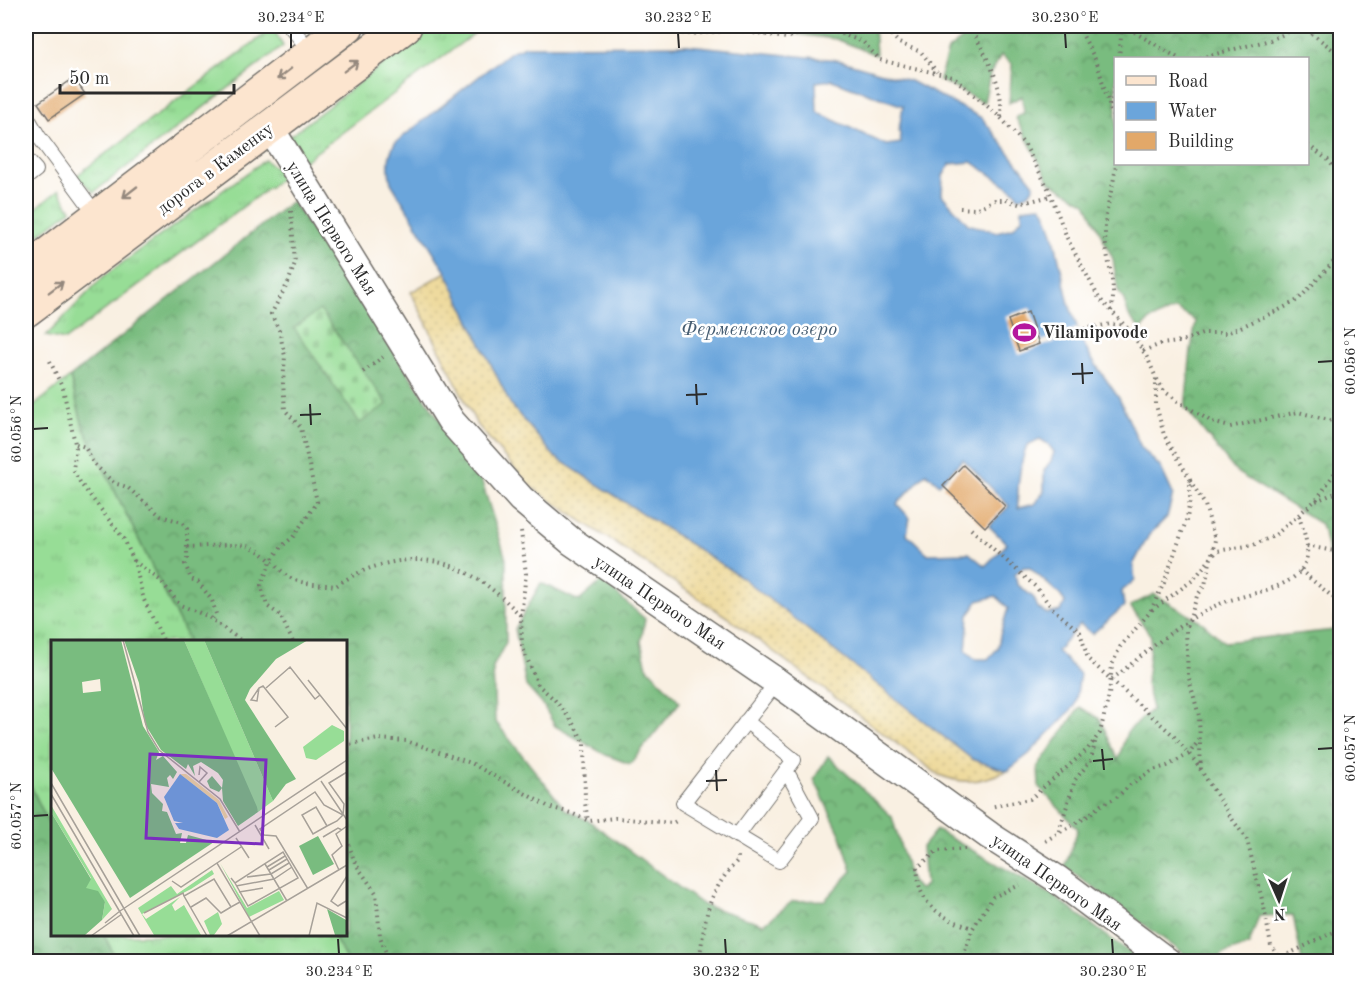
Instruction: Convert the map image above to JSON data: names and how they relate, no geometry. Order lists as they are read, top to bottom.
{
  "streets": {
    "main road": ["дорога в Каменку"],
    "street": ["улица Первого Мая"]
  },
  "crossings": [
    ["дорога в Каменку", "улица Первого Мая"]
  ],
  "water": ["Ферменское озеро"],
  "places": {
    "sports": ["Vilamipovode"]
  },
  "legend": ["Road", "Water", "Building"],
  "scale_bar": "50 m",
  "north": "bottom",
  "coordinates": [
    "30.234°E",
    "30.232°E",
    "30.230°E",
    "60.056°N",
    "60.057°N"
  ]
}
